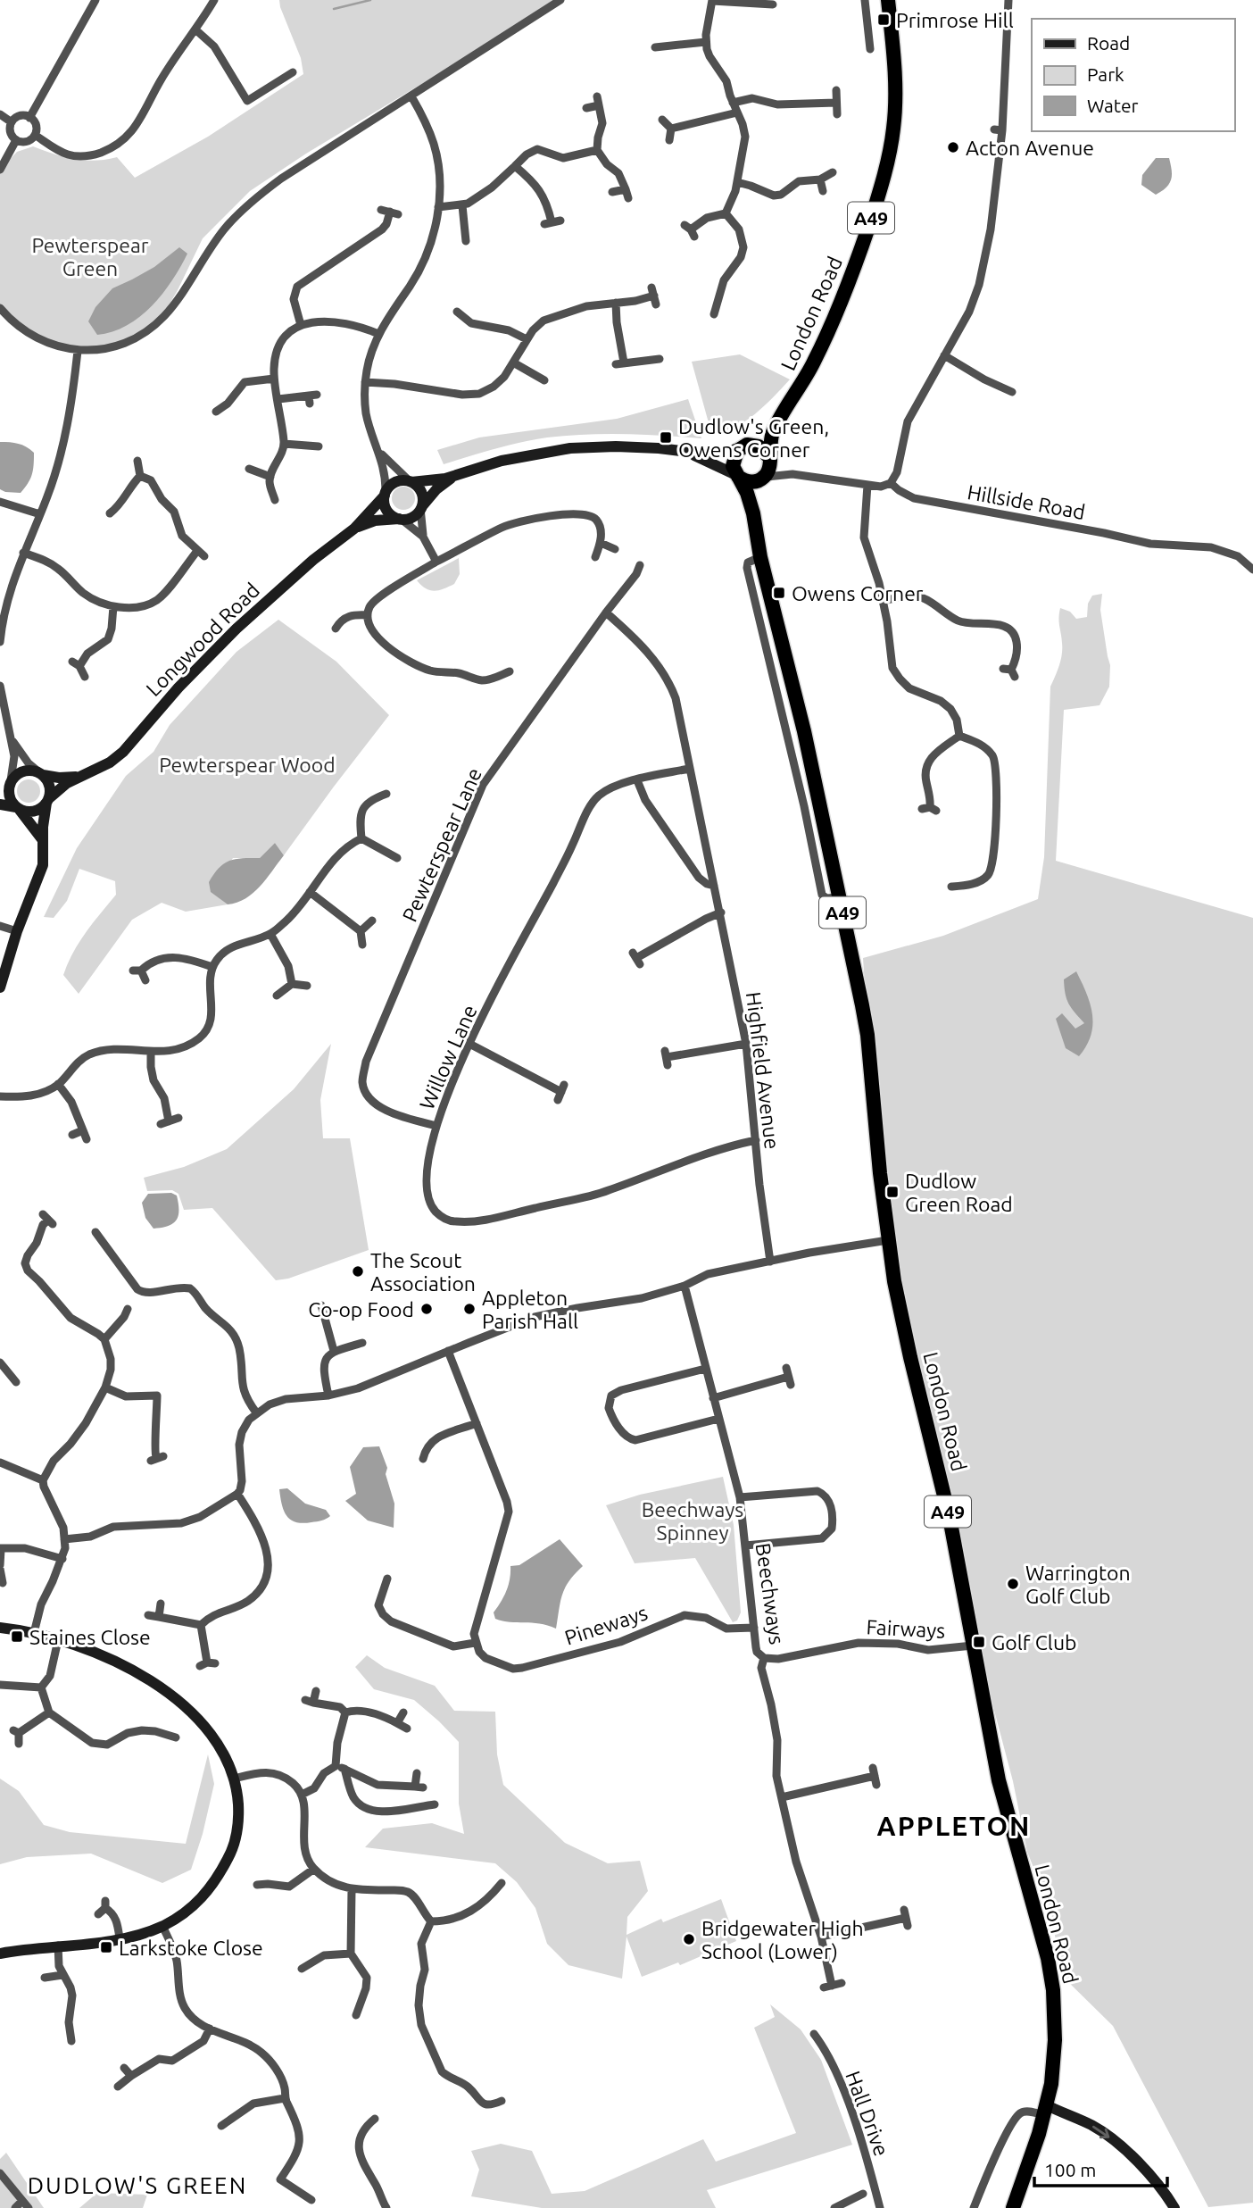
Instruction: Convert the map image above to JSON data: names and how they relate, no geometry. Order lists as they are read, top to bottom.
{
  "streets": {
    "highway": ["A49", "London Road"],
    "street": [
      "Hillside Road",
      "Longwood Road",
      "Pewterspear Lane",
      "Willow Lane",
      "Highfield Avenue",
      "Beechways",
      "Pineways",
      "Fairways",
      "Hall Drive"
    ]
  },
  "crossings": [
    ["A49", "London Road"],
    ["London Road", "Fairways"],
    ["Pewterspear Lane", "Willow Lane"],
    ["Pewterspear Lane", "Highfield Avenue"],
    ["Willow Lane", "Highfield Avenue"],
    ["Beechways", "Pineways"],
    ["Beechways", "Fairways"]
  ],
  "districts": ["APPLETON", "DUDLOW'S GREEN"],
  "parks": ["Pewterspear Green", "Pewterspear Wood", "Beechways Spinney"],
  "places": {
    "transit": [
      "Primrose Hill",
      "Dudlow's Green, Owens Corner",
      "Owens Corner",
      "Dudlow Green Road",
      "Staines Close",
      "Golf Club",
      "Larkstoke Close"
    ],
    "other": [
      "Acton Avenue",
      "The Scout Association",
      "Co-op Food",
      "Appleton Parish Hall",
      "Warrington Golf Club",
      "Bridgewater High School (Lower)"
    ]
  },
  "legend": ["Road", "Park", "Water"],
  "scale_bar": "100 m"
}
